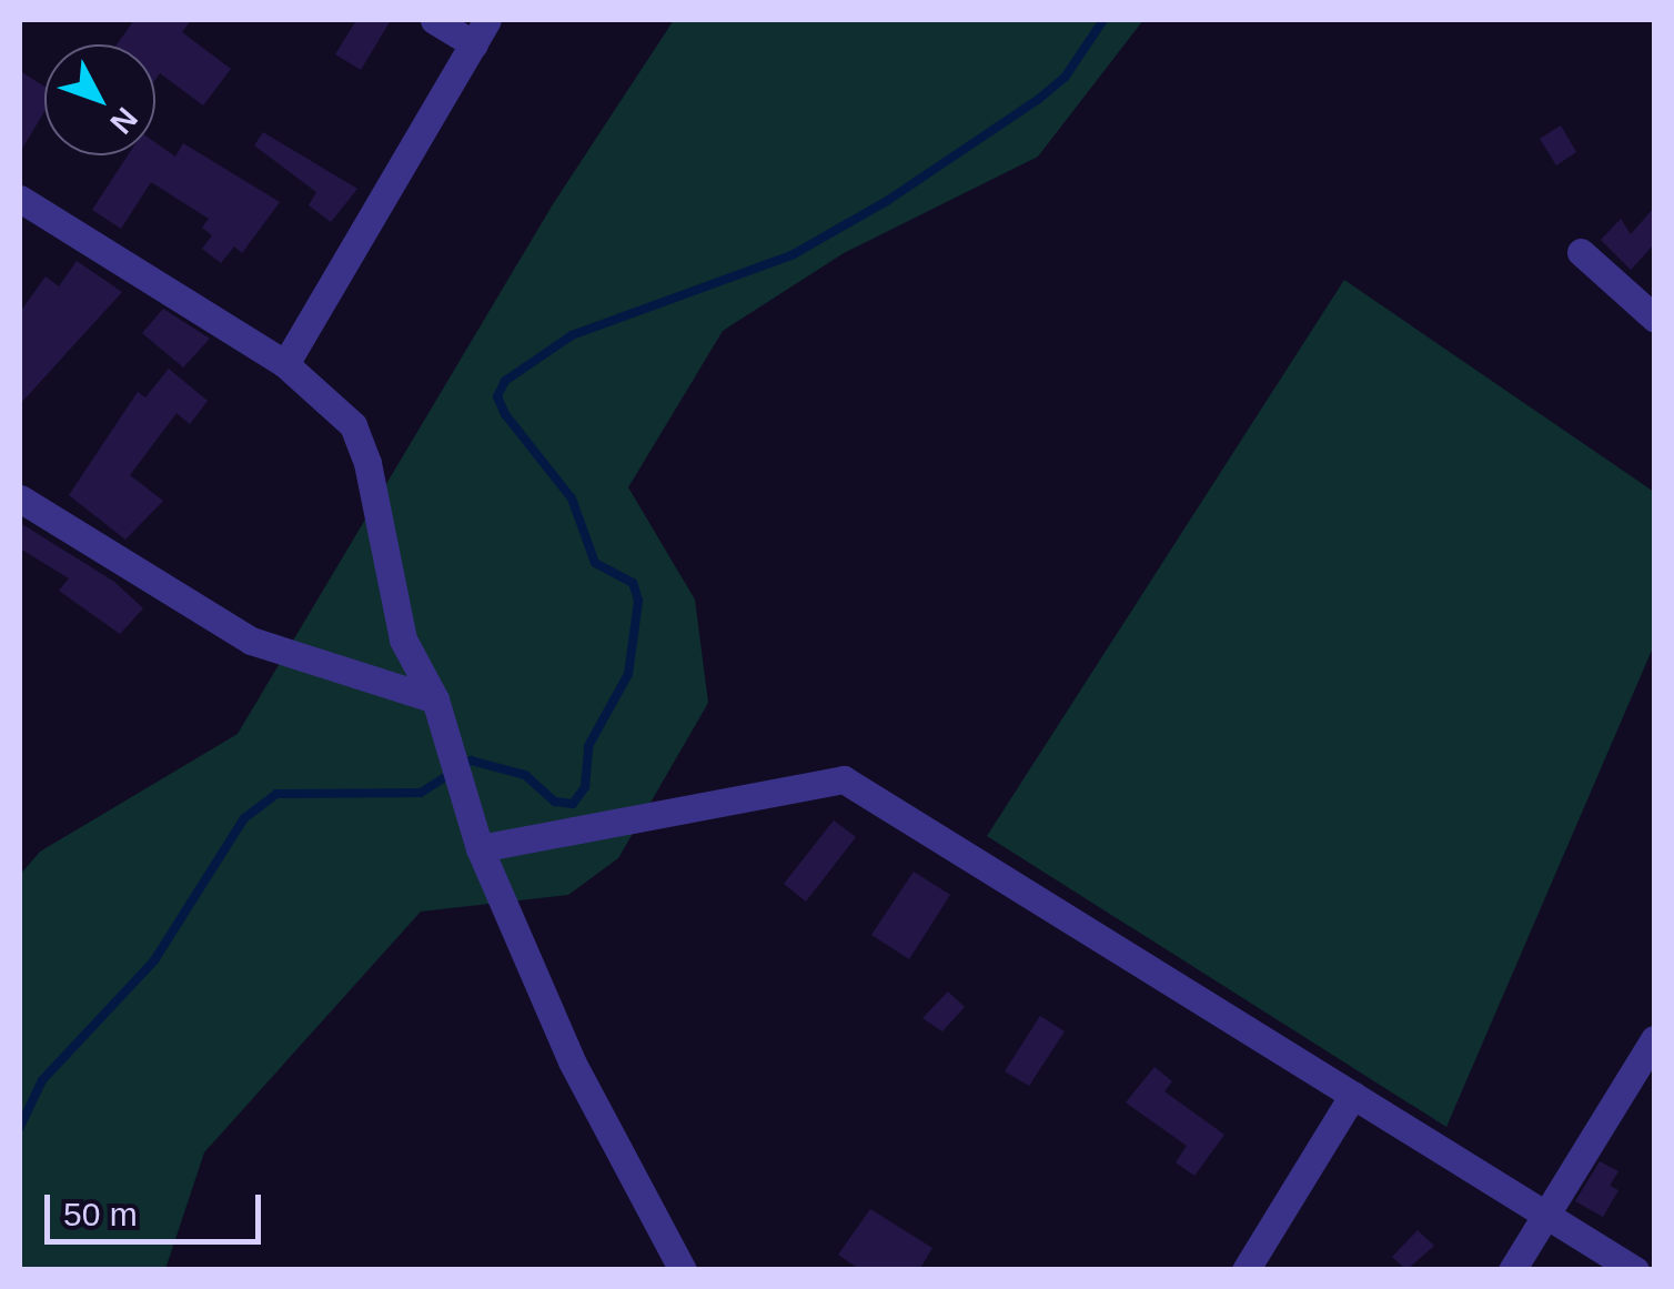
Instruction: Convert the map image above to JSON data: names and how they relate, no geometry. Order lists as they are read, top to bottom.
{
  "scale_bar": "50 m",
  "north": "bottom right"
}
